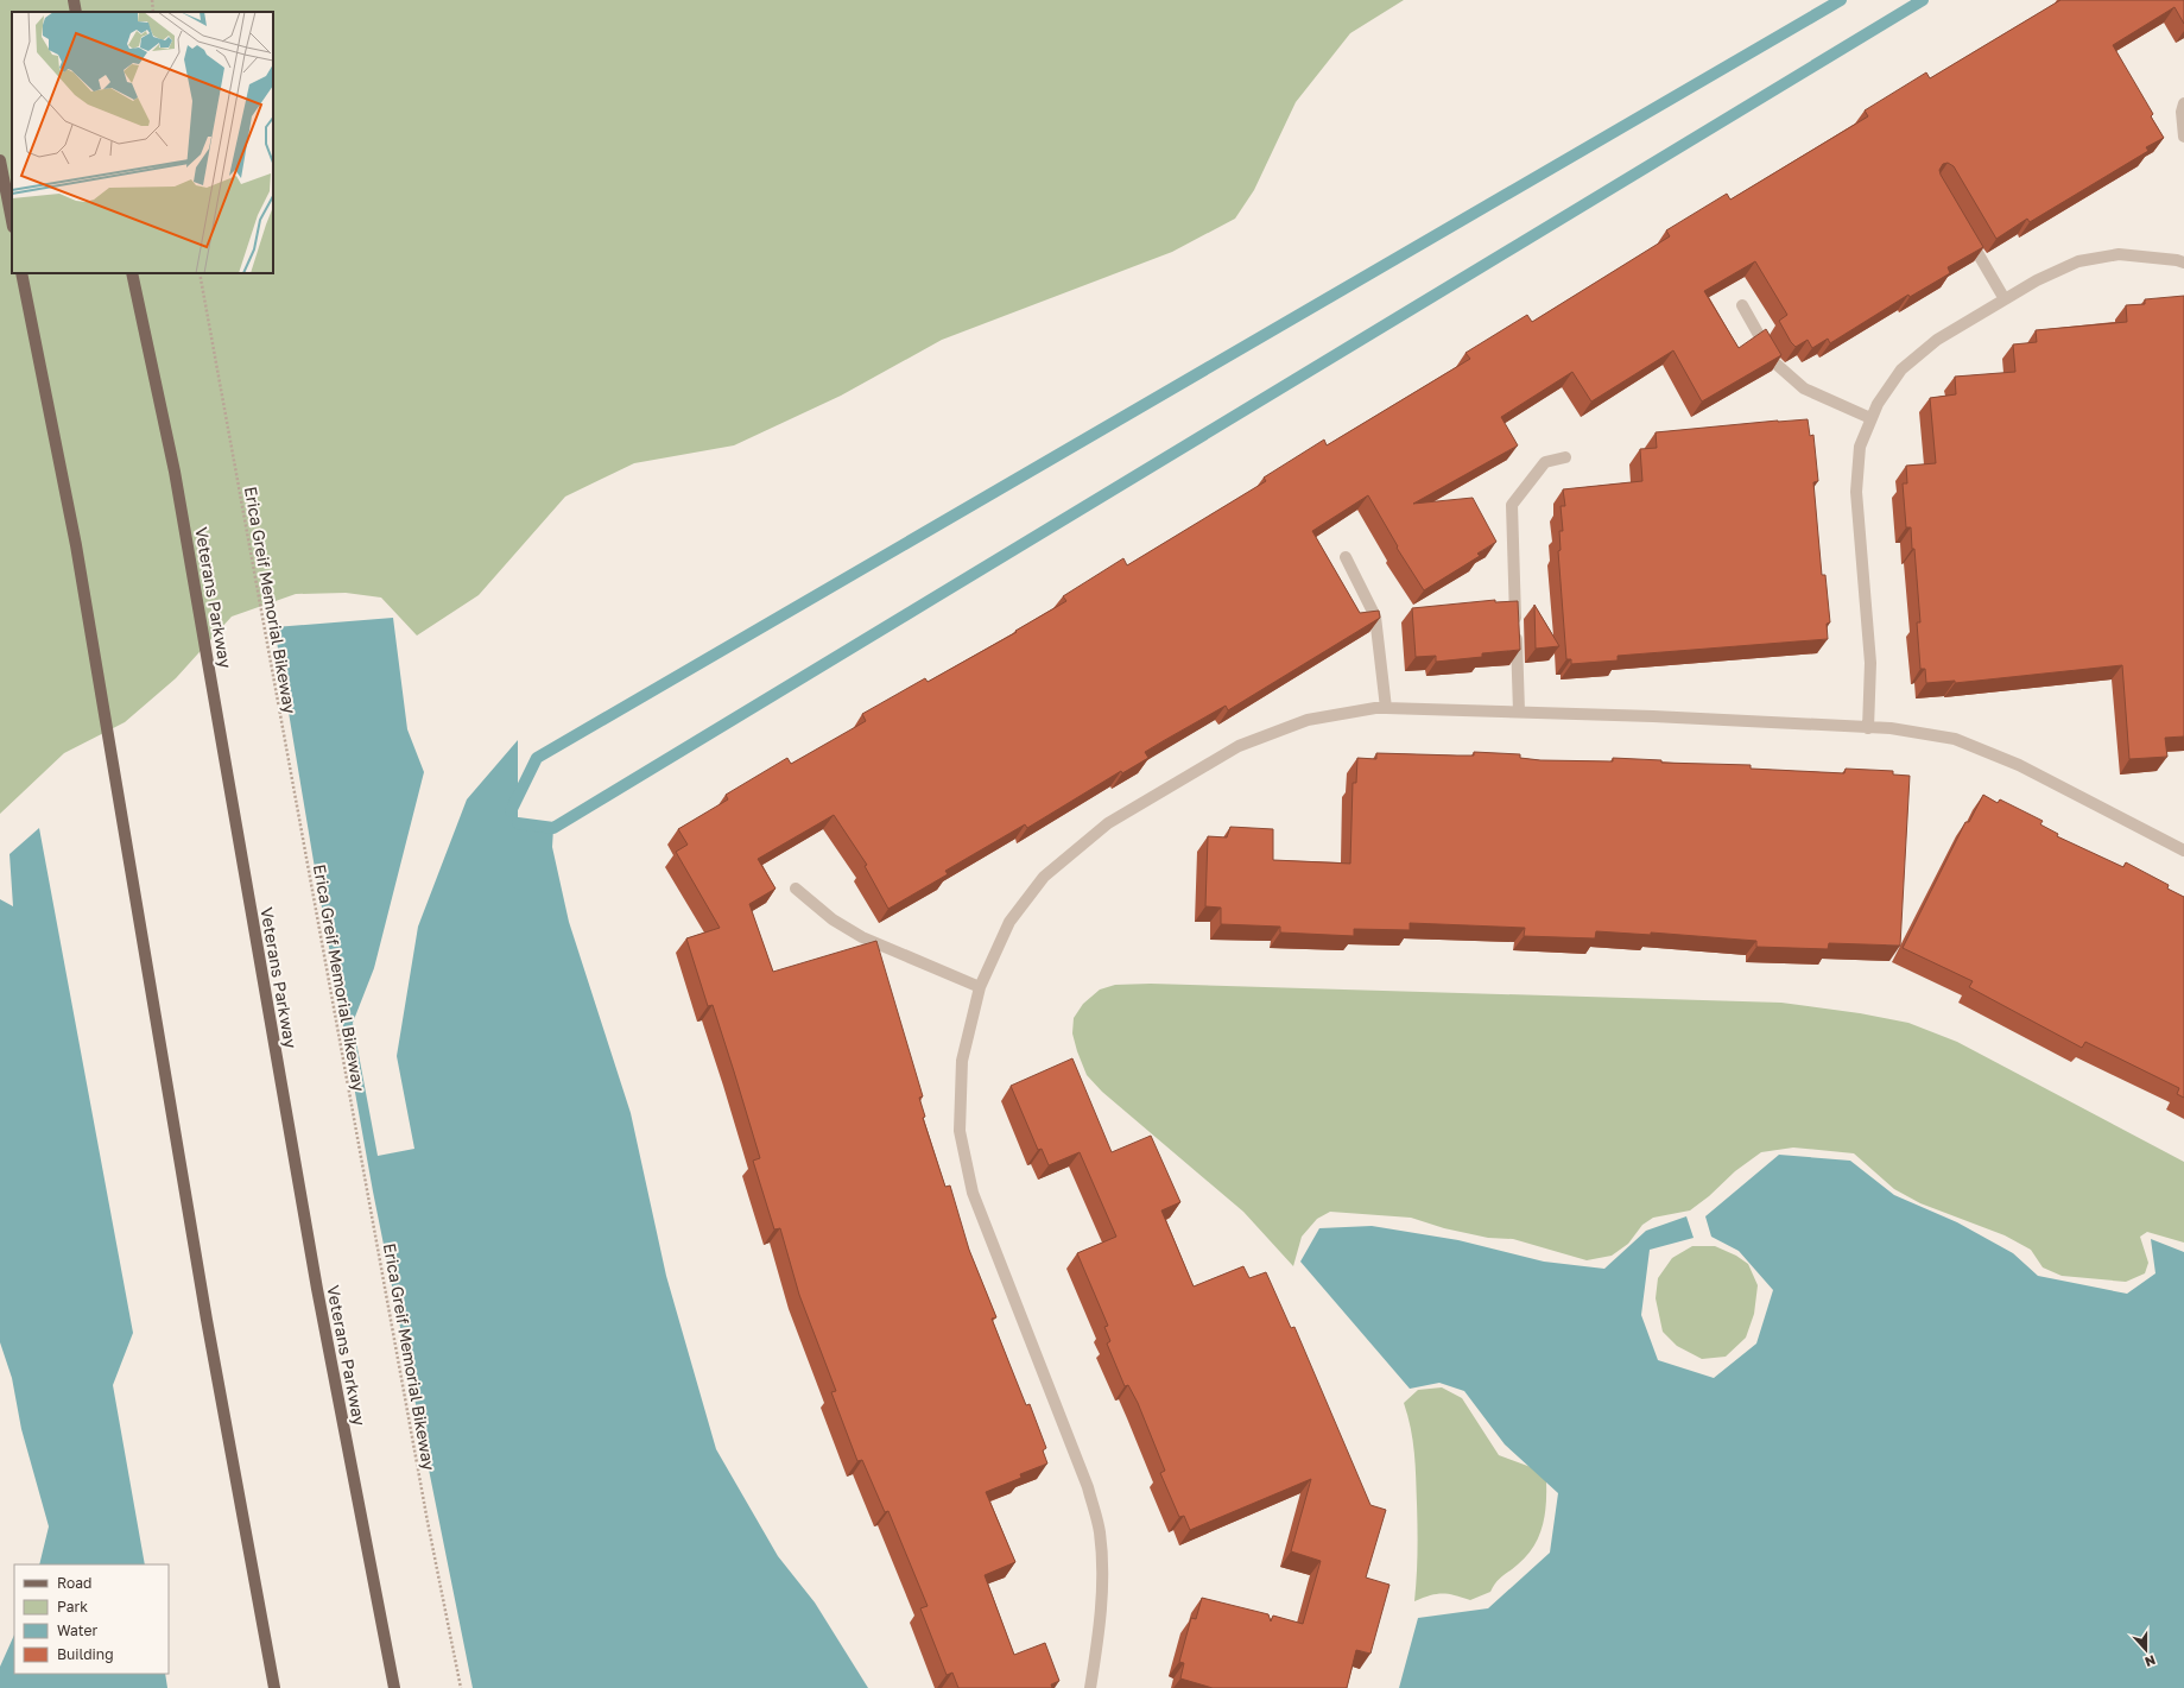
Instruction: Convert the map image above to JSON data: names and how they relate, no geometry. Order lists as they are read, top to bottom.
{
  "streets": {
    "main road": ["Veterans Parkway"],
    "path": ["Erica Greif Memorial Bikeway"]
  },
  "legend": [
    "Road",
    "Park",
    "Water",
    "Building"
  ],
  "north": "bottom"
}
